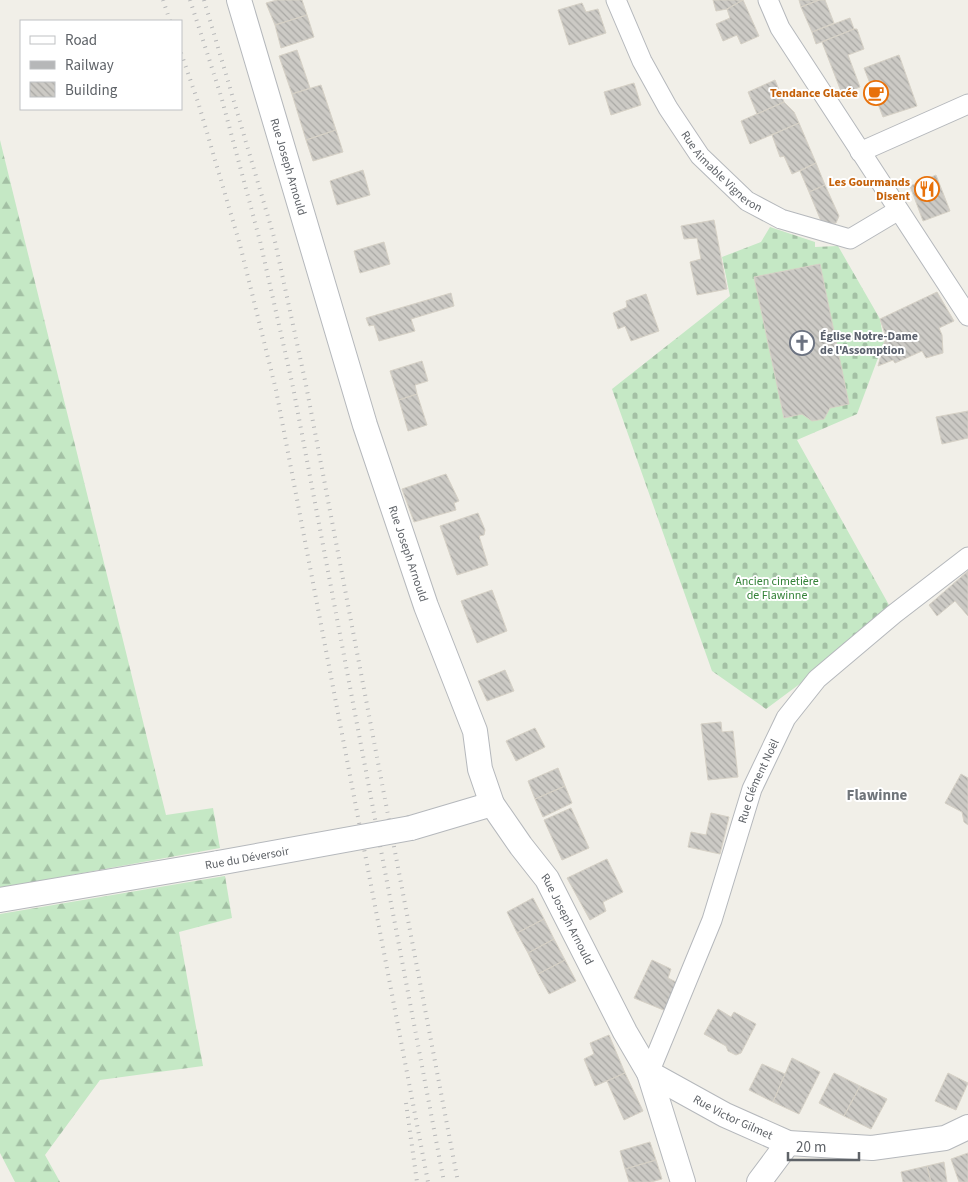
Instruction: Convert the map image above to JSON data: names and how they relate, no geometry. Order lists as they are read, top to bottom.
{
  "streets": {
    "street": [
      "Rue Joseph Arnould",
      "Rue Aimable Vigneron",
      "Rue Clément Noël",
      "Rue du Déversoir",
      "Rue Victor Gilmet"
    ]
  },
  "crossings": [
    ["Rue Joseph Arnould", "Rue Clément Noël"],
    ["Rue Joseph Arnould", "Rue du Déversoir"],
    ["Rue Joseph Arnould", "Rue Victor Gilmet"],
    ["Rue Clément Noël", "Rue Victor Gilmet"]
  ],
  "districts": ["Flawinne"],
  "parks": ["Ancien cimetière de Flawinne"],
  "places": {
    "cafe": ["Tendance Glacée"],
    "restaurant": ["Les Gourmands Disent"],
    "church": ["Église Notre-Dame de l'Assomption"]
  },
  "legend": ["Road", "Railway", "Building"],
  "scale_bar": "20 m"
}
